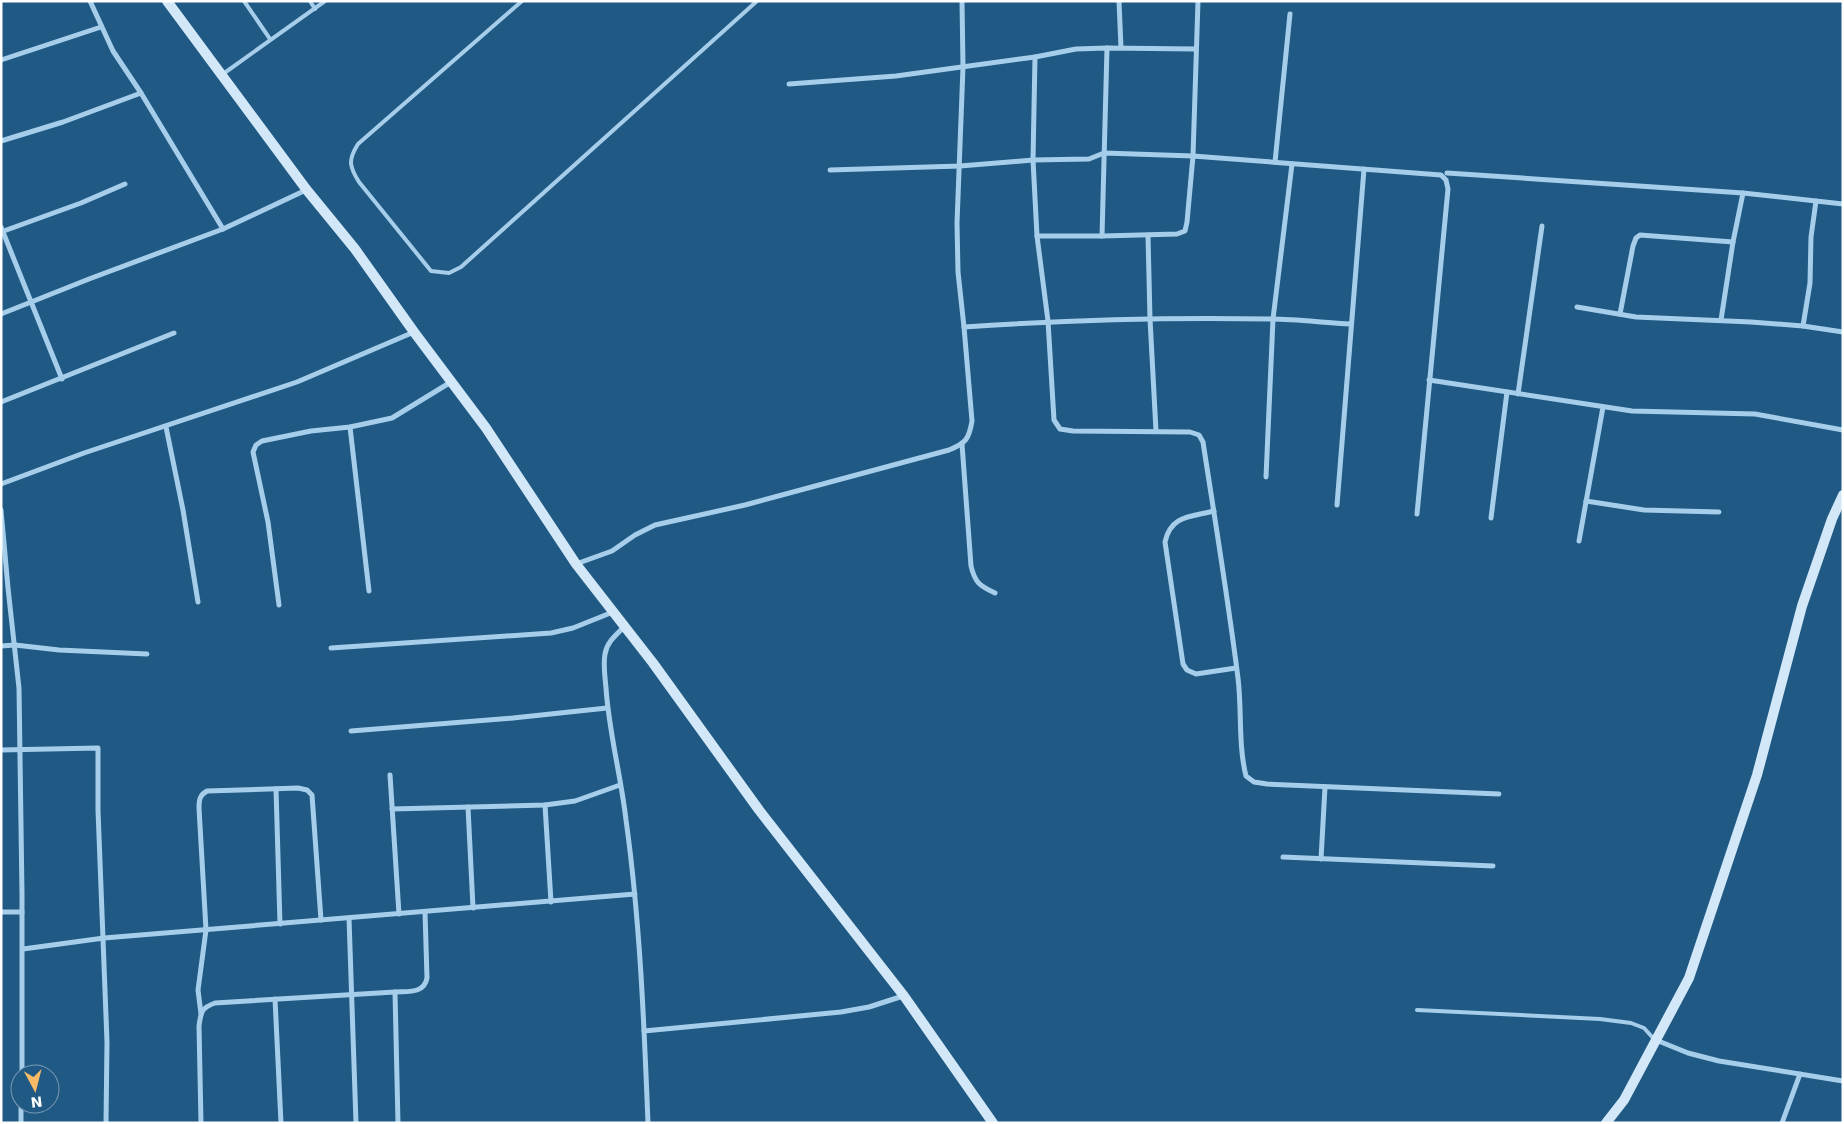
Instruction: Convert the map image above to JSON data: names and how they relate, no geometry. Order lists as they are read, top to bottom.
{
  "north": "bottom"
}
